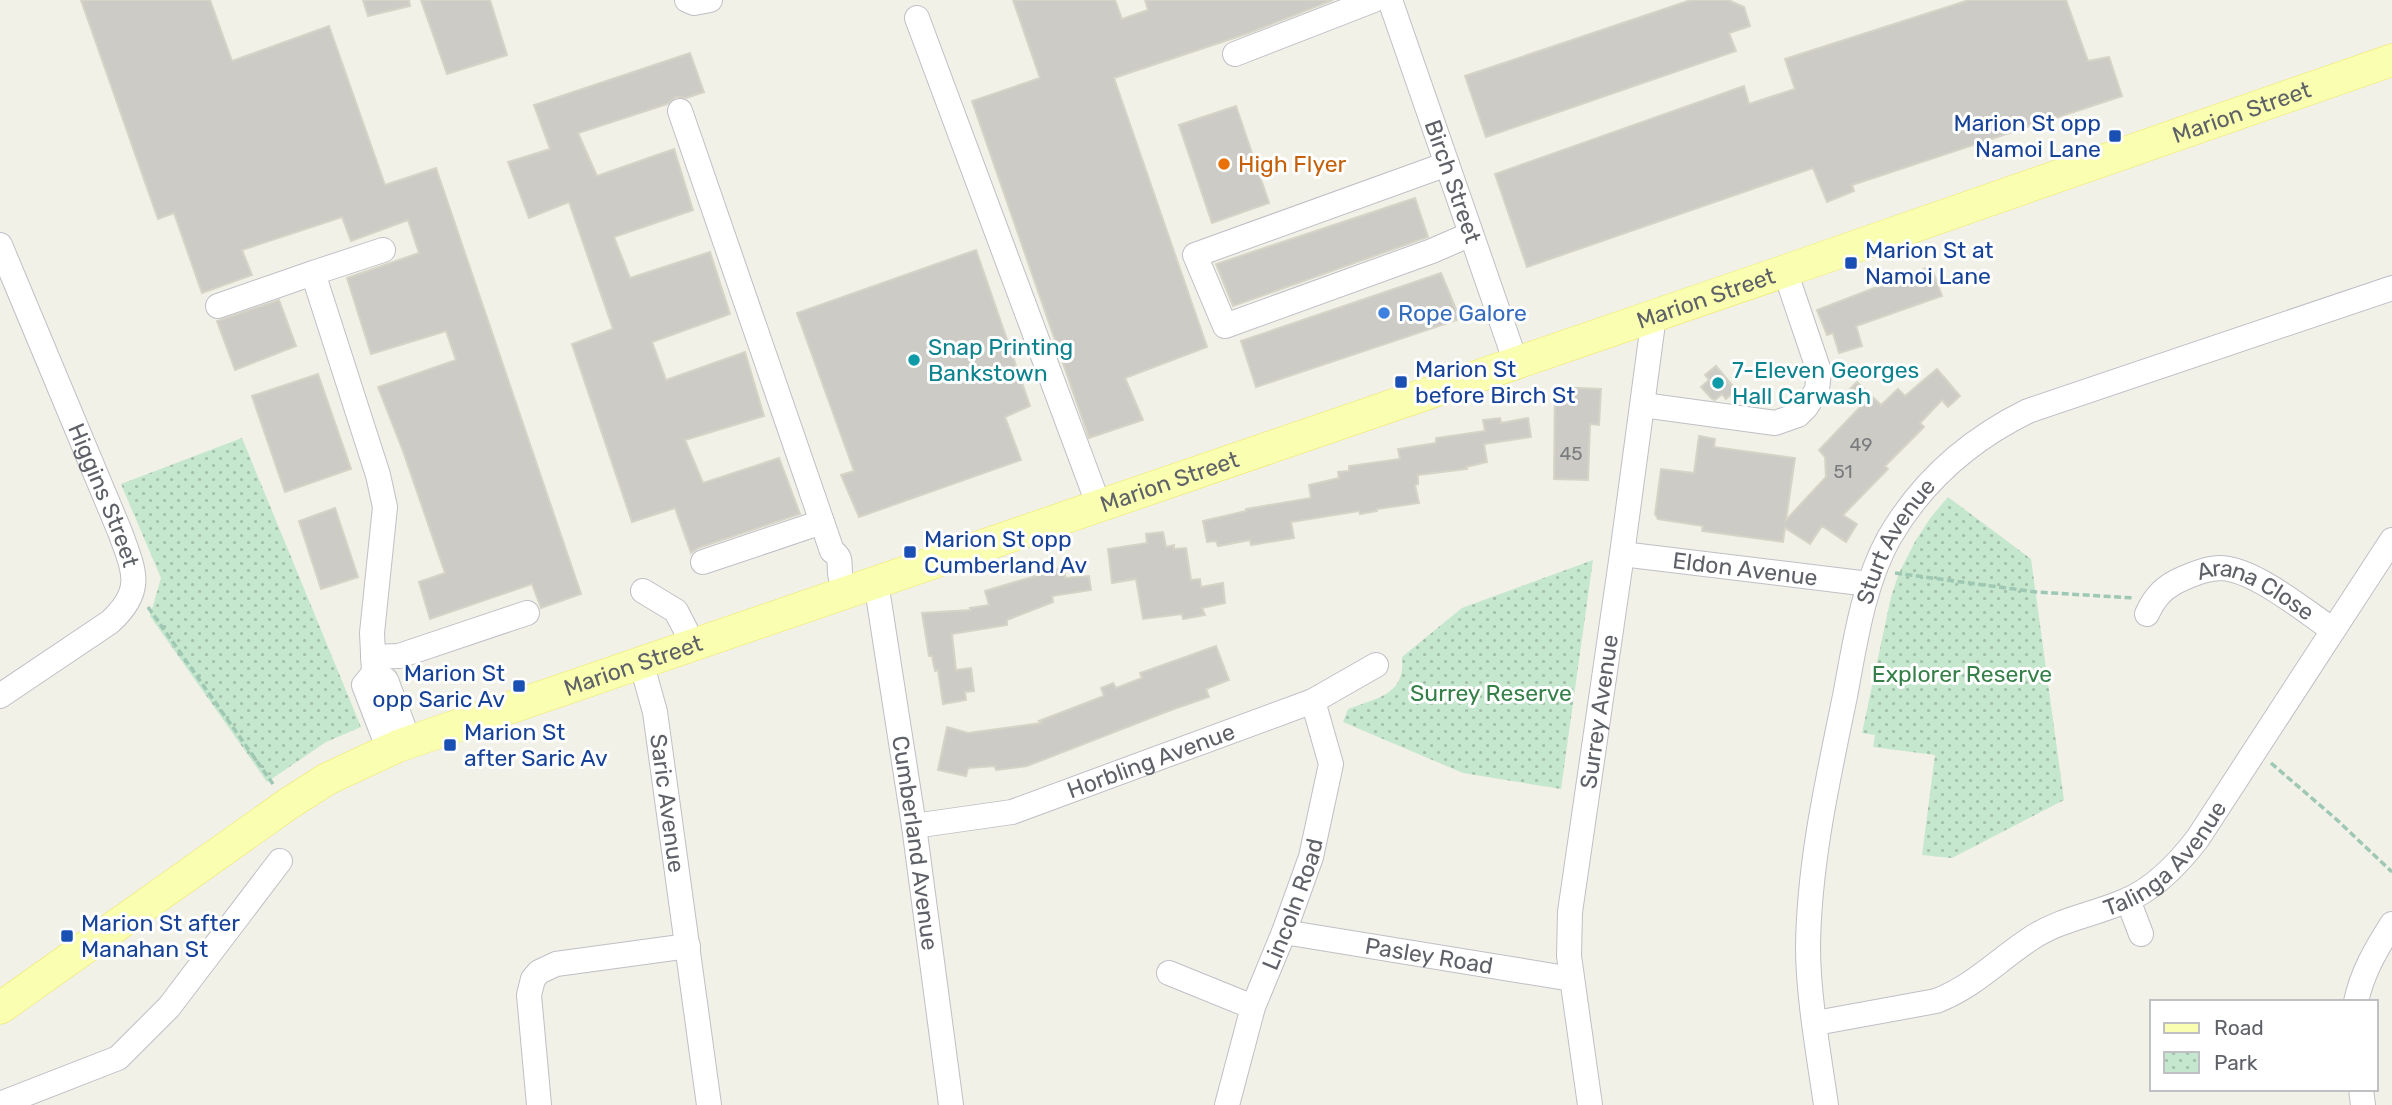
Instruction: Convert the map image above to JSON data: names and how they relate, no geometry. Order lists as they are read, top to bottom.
{
  "streets": {
    "main road": ["Marion Street"],
    "street": [
      "Birch Street",
      "Higgins Street",
      "Sturt Avenue",
      "Eldon Avenue",
      "Arana Close",
      "Surrey Avenue",
      "Horbling Avenue",
      "Saric Avenue",
      "Cumberland Avenue",
      "Talinga Avenue",
      "Lincoln Road",
      "Pasley Road"
    ]
  },
  "crossings": [
    ["Marion Street", "Birch Street"],
    ["Marion Street", "Surrey Avenue"],
    ["Marion Street", "Saric Avenue"],
    ["Marion Street", "Cumberland Avenue"],
    ["Sturt Avenue", "Eldon Avenue"],
    ["Sturt Avenue", "Talinga Avenue"],
    ["Eldon Avenue", "Surrey Avenue"],
    ["Arana Close", "Talinga Avenue"],
    ["Surrey Avenue", "Pasley Road"],
    ["Horbling Avenue", "Cumberland Avenue"],
    ["Horbling Avenue", "Lincoln Road"],
    ["Lincoln Road", "Pasley Road"]
  ],
  "parks": ["Explorer Reserve", "Surrey Reserve"],
  "places": {
    "transit": [
      "Marion St opp Namoi Lane",
      "Marion St at Namoi Lane",
      "Marion St before Birch St",
      "Marion St opp Cumberland Av",
      "Marion St opp Saric Av",
      "Marion St after Saric Av",
      "Marion St after Manahan St"
    ],
    "other": [
      "High Flyer",
      "Rope Galore",
      "Snap Printing Bankstown",
      "7-Eleven Georges Hall Carwash"
    ]
  },
  "house_numbers": ["49", "45", "51"],
  "legend": ["Road", "Park"]
}
